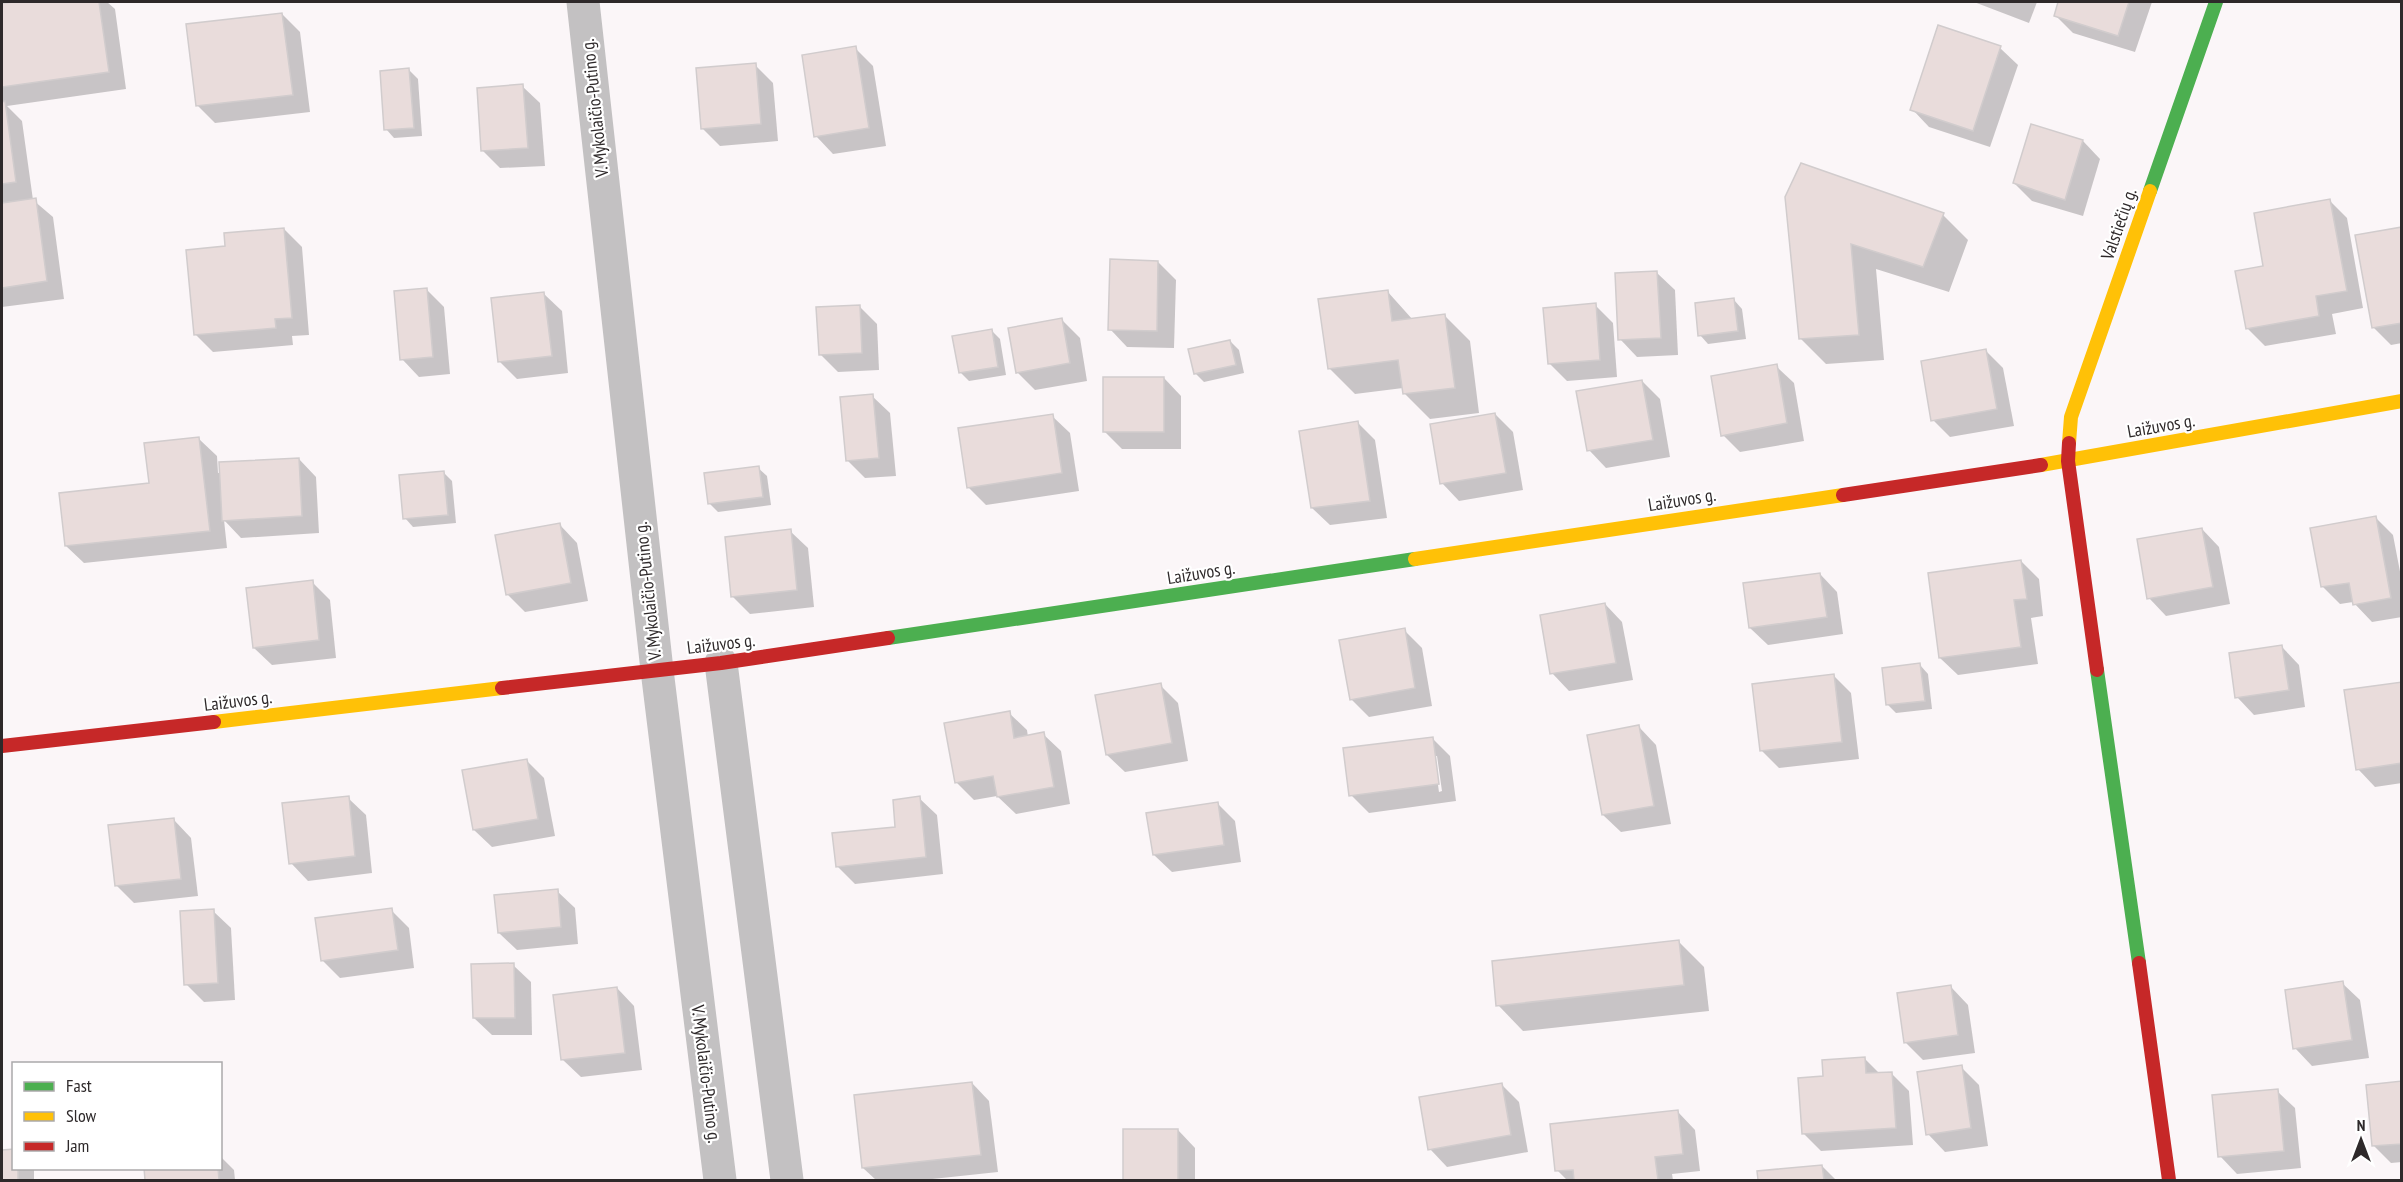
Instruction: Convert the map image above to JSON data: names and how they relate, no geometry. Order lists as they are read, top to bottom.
{
  "streets": {
    "main road": ["Valstiečių g.", "Laižuvos g."],
    "street": ["V. Mykolaičio-Putino g."]
  },
  "crossings": [
    ["V. Mykolaičio-Putino g.", "Laižuvos g."],
    ["Valstiečių g.", "Laižuvos g."]
  ],
  "legend": ["Fast", "Slow", "Jam"],
  "north": "top"
}
